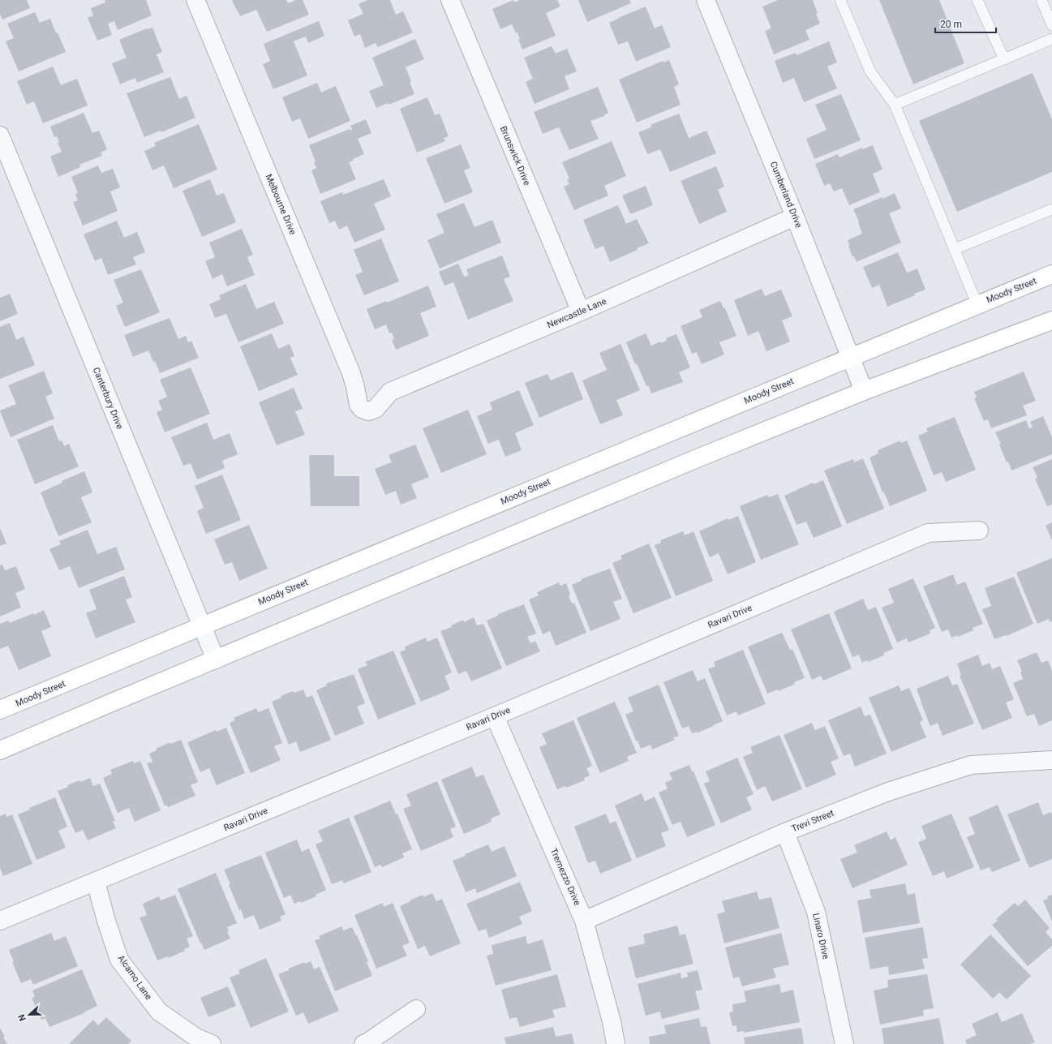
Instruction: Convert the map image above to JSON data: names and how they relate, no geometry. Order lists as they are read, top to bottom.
{
  "streets": {
    "main road": ["Moody Street"],
    "street": [
      "Brunswick Drive",
      "Cumberland Drive",
      "Melbourne Drive",
      "Newcastle Lane",
      "Canterbury Drive",
      "Ravari Drive",
      "Trevi Street",
      "Tremezzo Drive",
      "Linaro Drive",
      "Alcamo Lane"
    ]
  },
  "crossings": [
    ["Brunswick Drive", "Newcastle Lane"],
    ["Cumberland Drive", "Moody Street"],
    ["Cumberland Drive", "Newcastle Lane"],
    ["Melbourne Drive", "Newcastle Lane"],
    ["Moody Street", "Canterbury Drive"],
    ["Ravari Drive", "Tremezzo Drive"],
    ["Ravari Drive", "Alcamo Lane"],
    ["Trevi Street", "Tremezzo Drive"],
    ["Trevi Street", "Linaro Drive"]
  ],
  "scale_bar": "20 m",
  "north": "left"
}
